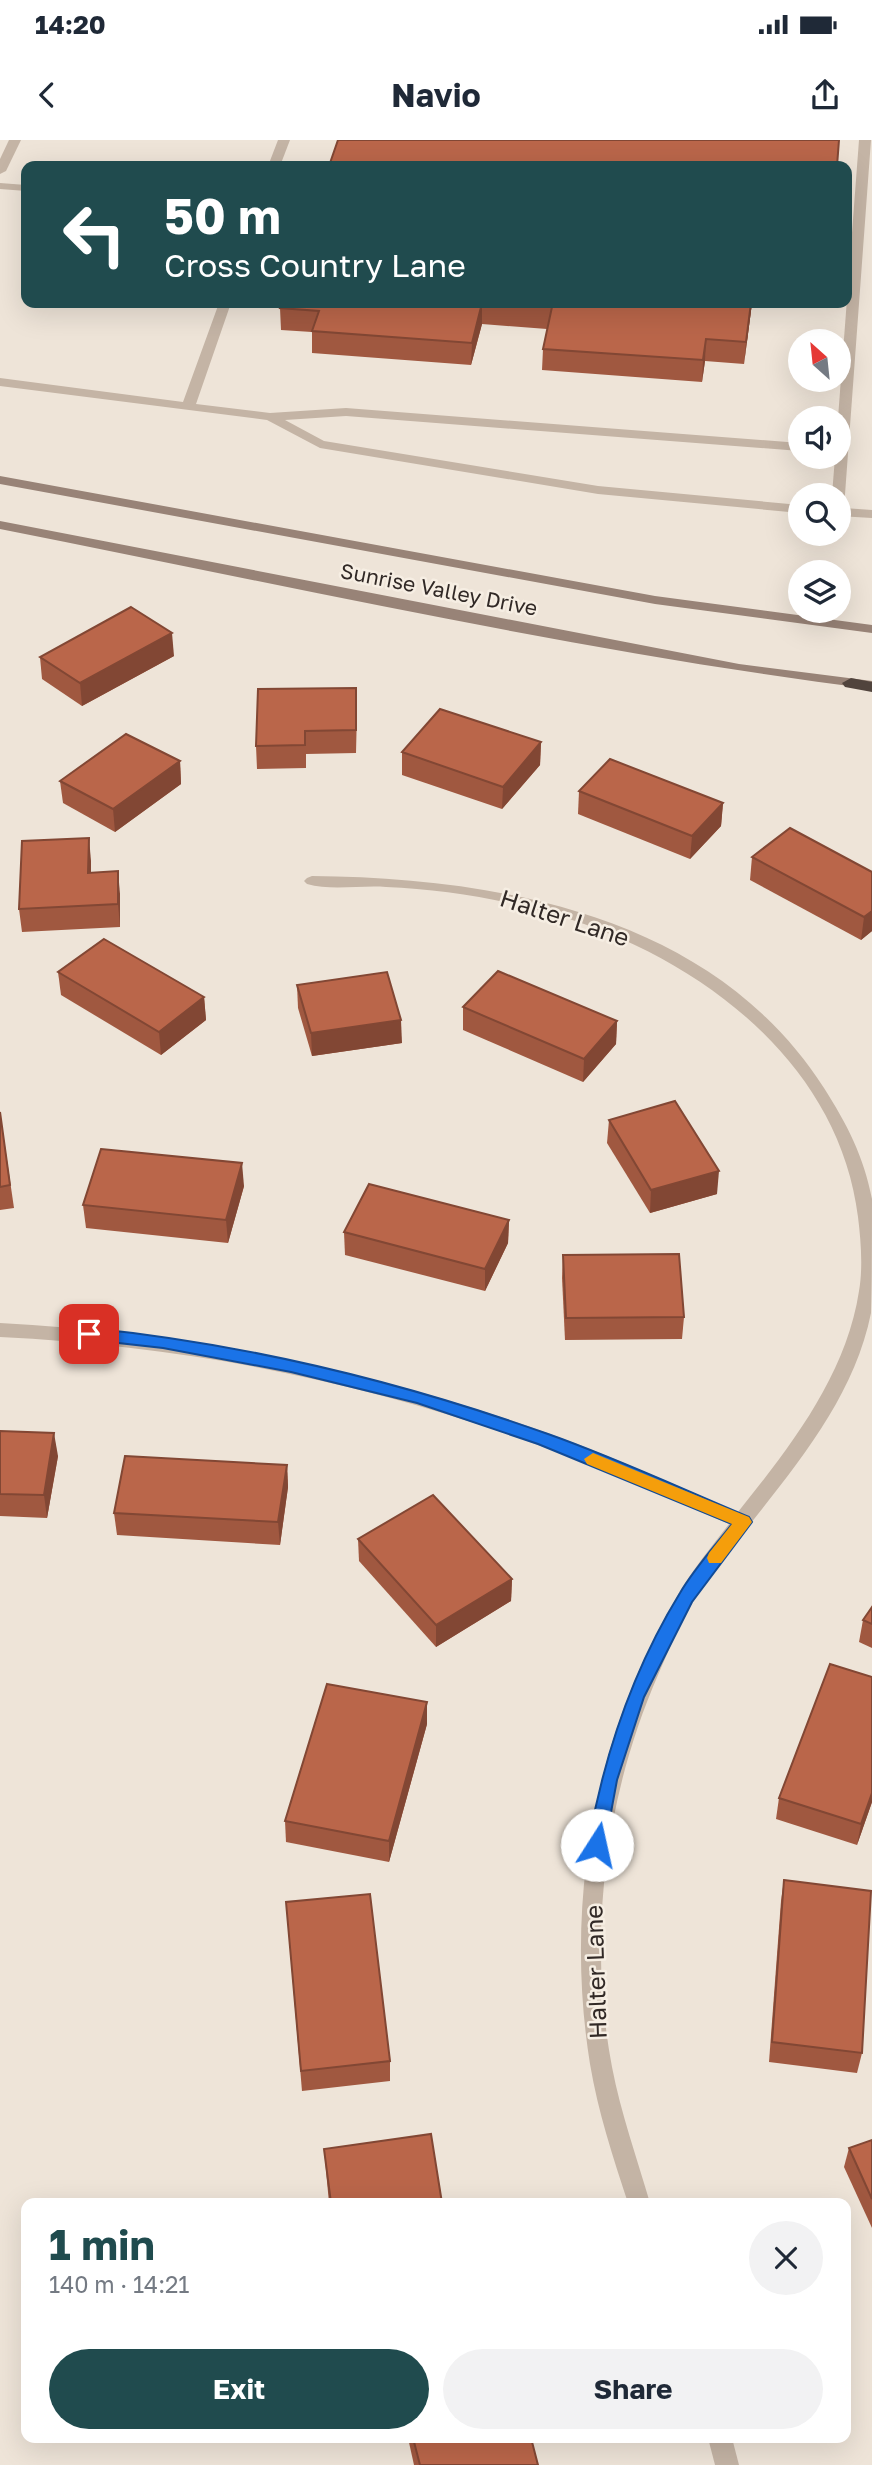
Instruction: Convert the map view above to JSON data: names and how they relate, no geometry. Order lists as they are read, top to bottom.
{
  "streets": {
    "main road": ["Sunrise Valley Drive"],
    "street": ["Halter Lane"]
  },
  "north": "top left",
  "page": {
    "status": "14:20",
    "header": "Navio",
    "turn": ["50 m", "Cross Country Lane"],
    "heading": ["1 min", "140 m · 14:21"],
    "buttons": ["Exit", "Share"]
  }
}
